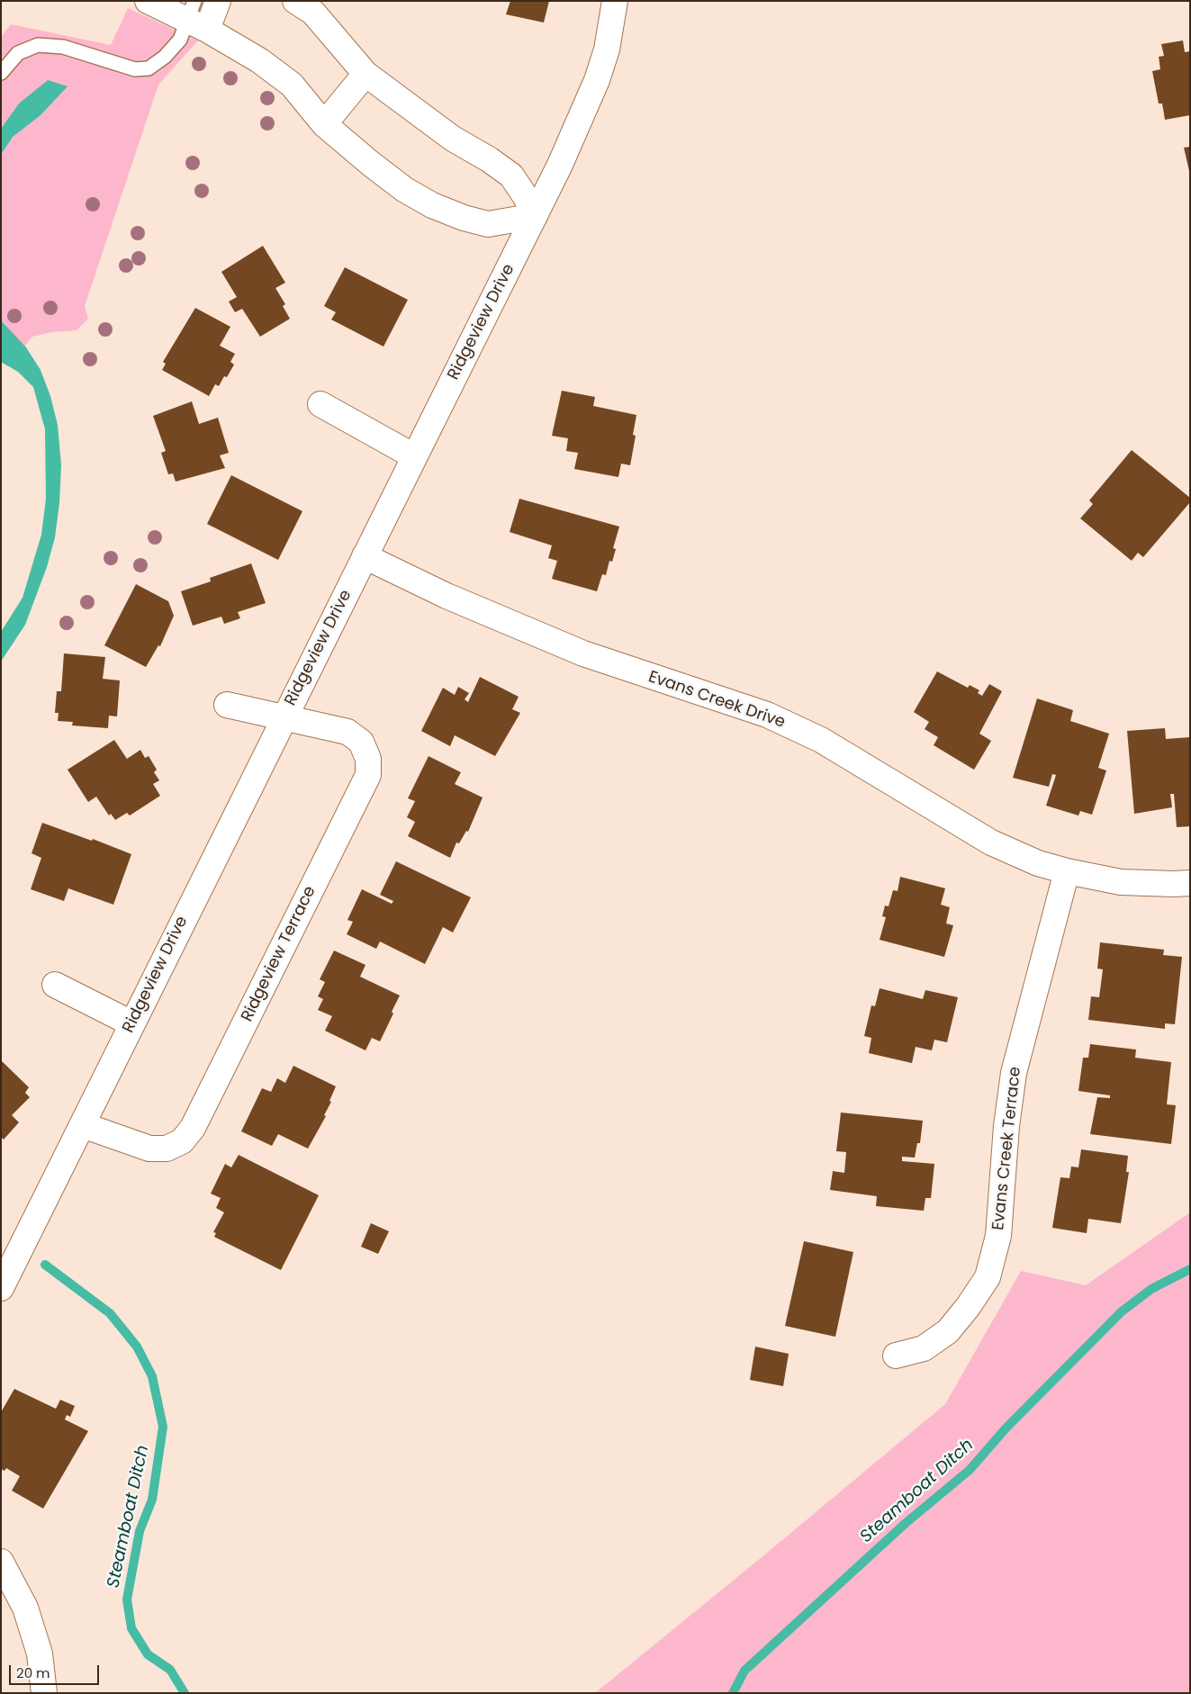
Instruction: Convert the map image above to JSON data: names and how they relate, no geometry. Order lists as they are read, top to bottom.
{
  "streets": {
    "street": [
      "Ridgeview Drive",
      "Evans Creek Drive",
      "Ridgeview Terrace",
      "Evans Creek Terrace"
    ]
  },
  "crossings": [
    ["Ridgeview Drive", "Evans Creek Drive"],
    ["Ridgeview Drive", "Ridgeview Terrace"],
    ["Evans Creek Drive", "Evans Creek Terrace"]
  ],
  "water": ["Steamboat Ditch"],
  "scale_bar": "20 m"
}
